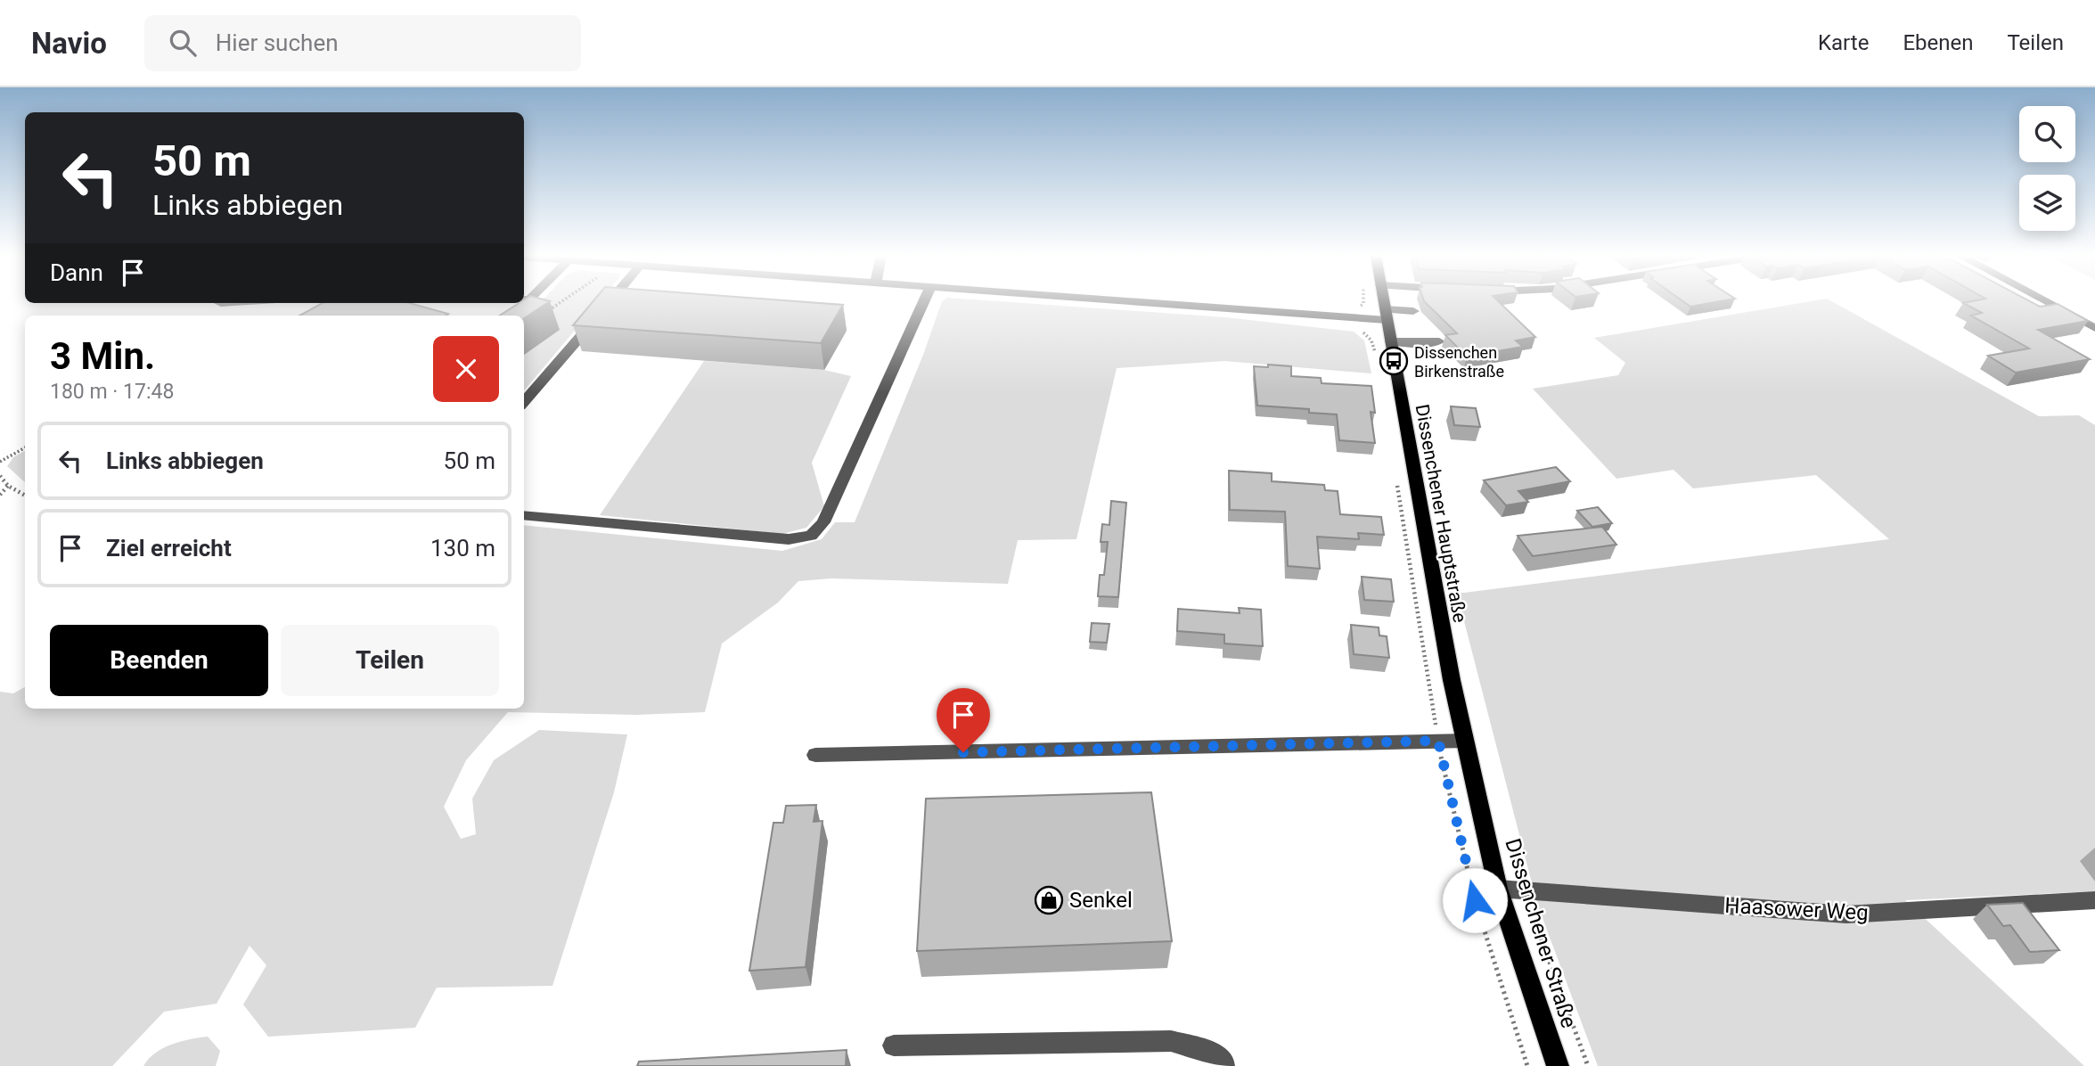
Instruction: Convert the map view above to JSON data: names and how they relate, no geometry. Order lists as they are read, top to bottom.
{
  "streets": {
    "main road": ["Dissenchener Hauptstraße", "Dissenchener Straße"],
    "street": ["Haasower Weg"]
  },
  "crossings": [
    ["Dissenchener Hauptstraße", "Dissenchener Straße"],
    ["Haasower Weg", "Dissenchener Straße"]
  ],
  "places": {
    "bus stop": ["Dissenchen Birkenstraße"],
    "shop": ["Senkel"]
  },
  "page": {
    "header": "Navio",
    "search": "Hier suchen",
    "nav": ["Karte", "Ebenen", "Teilen"],
    "turn": ["50 m", "Links abbiegen"],
    "then": "Dann",
    "heading": ["3 Min.", "180 m · 17:48"],
    "list": [
      {
        "name": "Links abbiegen",
        "value": "50 m"
      },
      {
        "name": "Ziel erreicht",
        "value": "130 m"
      }
    ],
    "buttons": ["Beenden", "Teilen"]
  }
}
